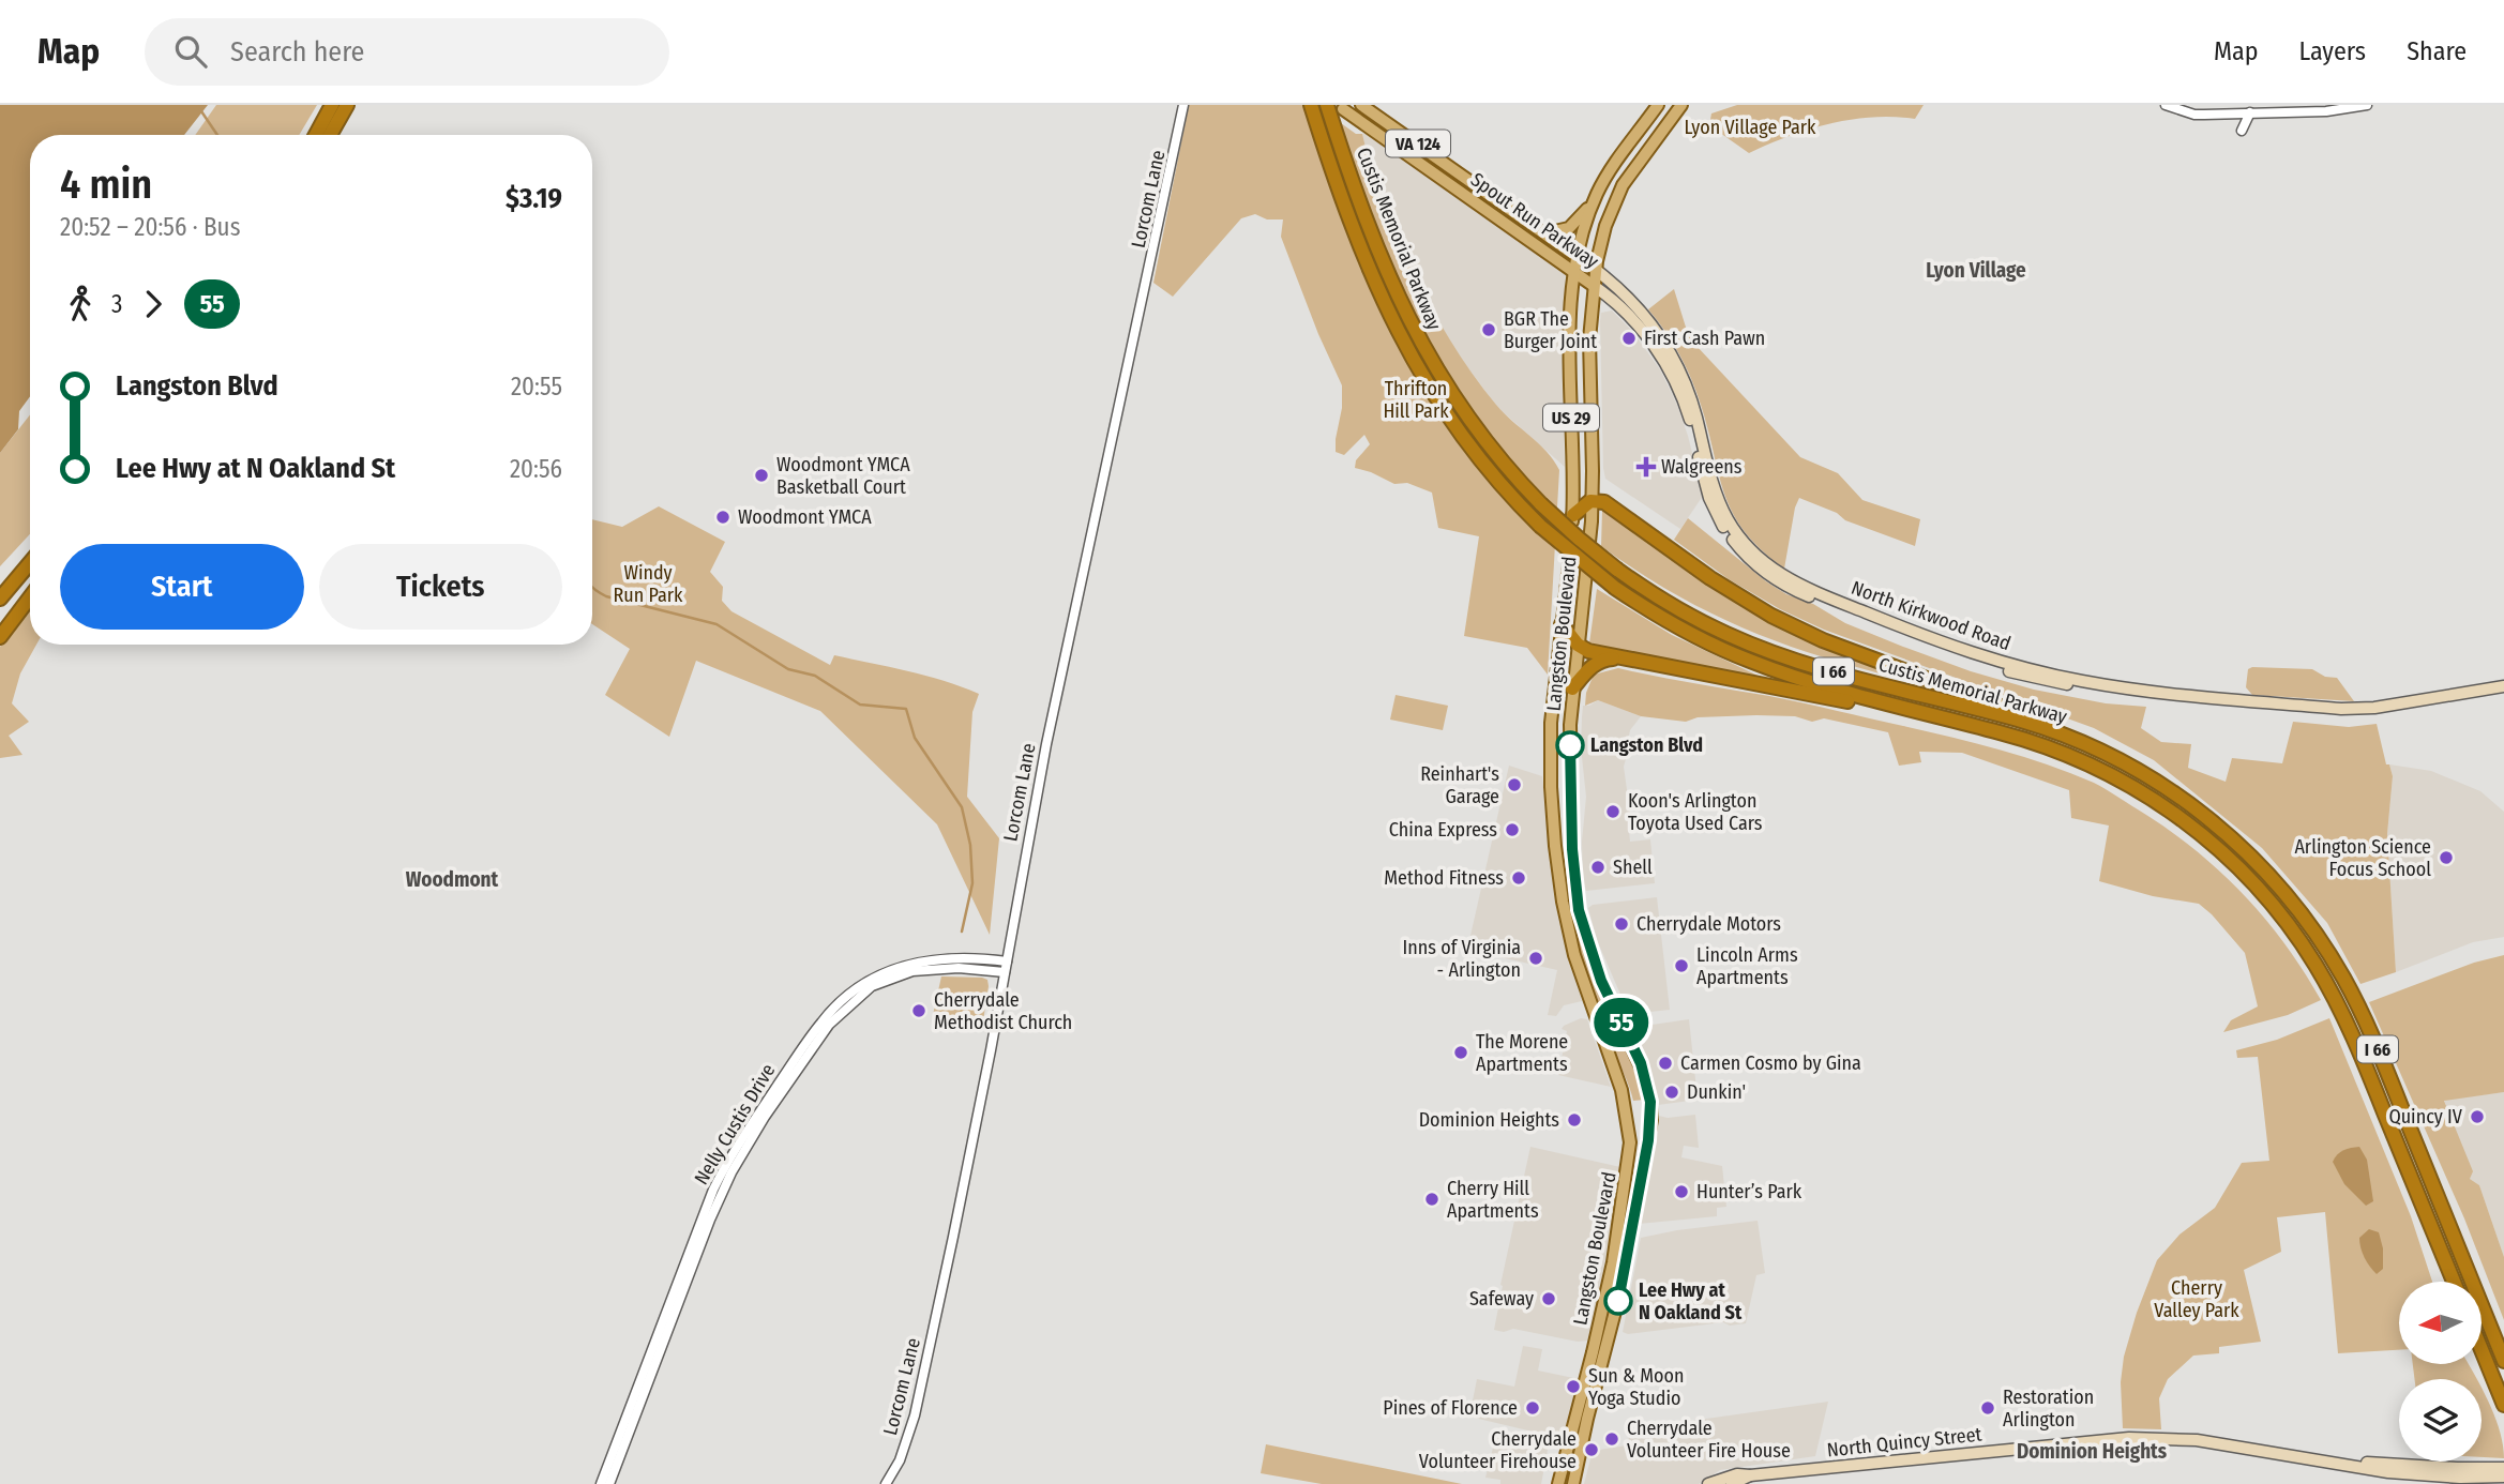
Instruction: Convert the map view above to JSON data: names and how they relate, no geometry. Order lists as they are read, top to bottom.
{
  "streets": {
    "highway": ["Custis Memorial Parkway", "I 66"],
    "main road": [
      "VA 124",
      "Spout Run Parkway",
      "US 29",
      "North Kirkwood Road",
      "Langston Boulevard",
      "North Quincy Street"
    ],
    "street": ["Lorcom Lane", "Nelly Custis Drive"]
  },
  "crossings": [
    ["Lorcom Lane", "Nelly Custis Drive"],
    ["Spout Run Parkway", "North Kirkwood Road"],
    ["Spout Run Parkway", "Langston Boulevard"],
    ["North Kirkwood Road", "Langston Boulevard"]
  ],
  "districts": ["Lyon Village", "Woodmont", "Dominion Heights"],
  "parks": [
    "Lyon Village Park",
    "Thrifton Hill Park",
    "Windy Run Park",
    "Cherry Valley Park"
  ],
  "places": {
    "other": [
      "BGR The Burger Joint",
      "First Cash Pawn",
      "Woodmont YMCA Basketball Court",
      "Woodmont YMCA",
      "Langston Blvd",
      "Reinhart's Garage",
      "Koon's Arlington Toyota Used Cars",
      "China Express",
      "Arlington Science Focus School",
      "Shell",
      "Method Fitness",
      "Cherrydale Motors",
      "Inns of Virginia - Arlington",
      "Lincoln Arms Apartments",
      "Cherrydale Methodist Church",
      "The Morene Apartments",
      "Carmen Cosmo by Gina",
      "Dunkin'",
      "Quincy IV",
      "Dominion Heights",
      "Hunter’s Park",
      "Cherry Hill Apartments",
      "Safeway",
      "Lee Hwy at N Oakland St",
      "Sun & Moon Yoga Studio",
      "Pines of Florence",
      "Restoration Arlington",
      "Cherrydale Volunteer Fire House",
      "Cherrydale Volunteer Firehouse"
    ],
    "health": ["Walgreens"]
  },
  "lines": ["bus line 55"],
  "north": "left",
  "page": {
    "header": "Map",
    "search": "Search here",
    "nav": ["Map", "Layers", "Share"],
    "on_map": "55",
    "heading": ["4 min", "20:52 – 20:56 · Bus", "$3.19"],
    "legs": ["3", "55"],
    "list": [
      {
        "name": "Langston Blvd",
        "value": "20:55"
      },
      {
        "name": "Lee Hwy at N Oakland St",
        "value": "20:56"
      }
    ],
    "buttons": ["Start", "Tickets"]
  }
}
